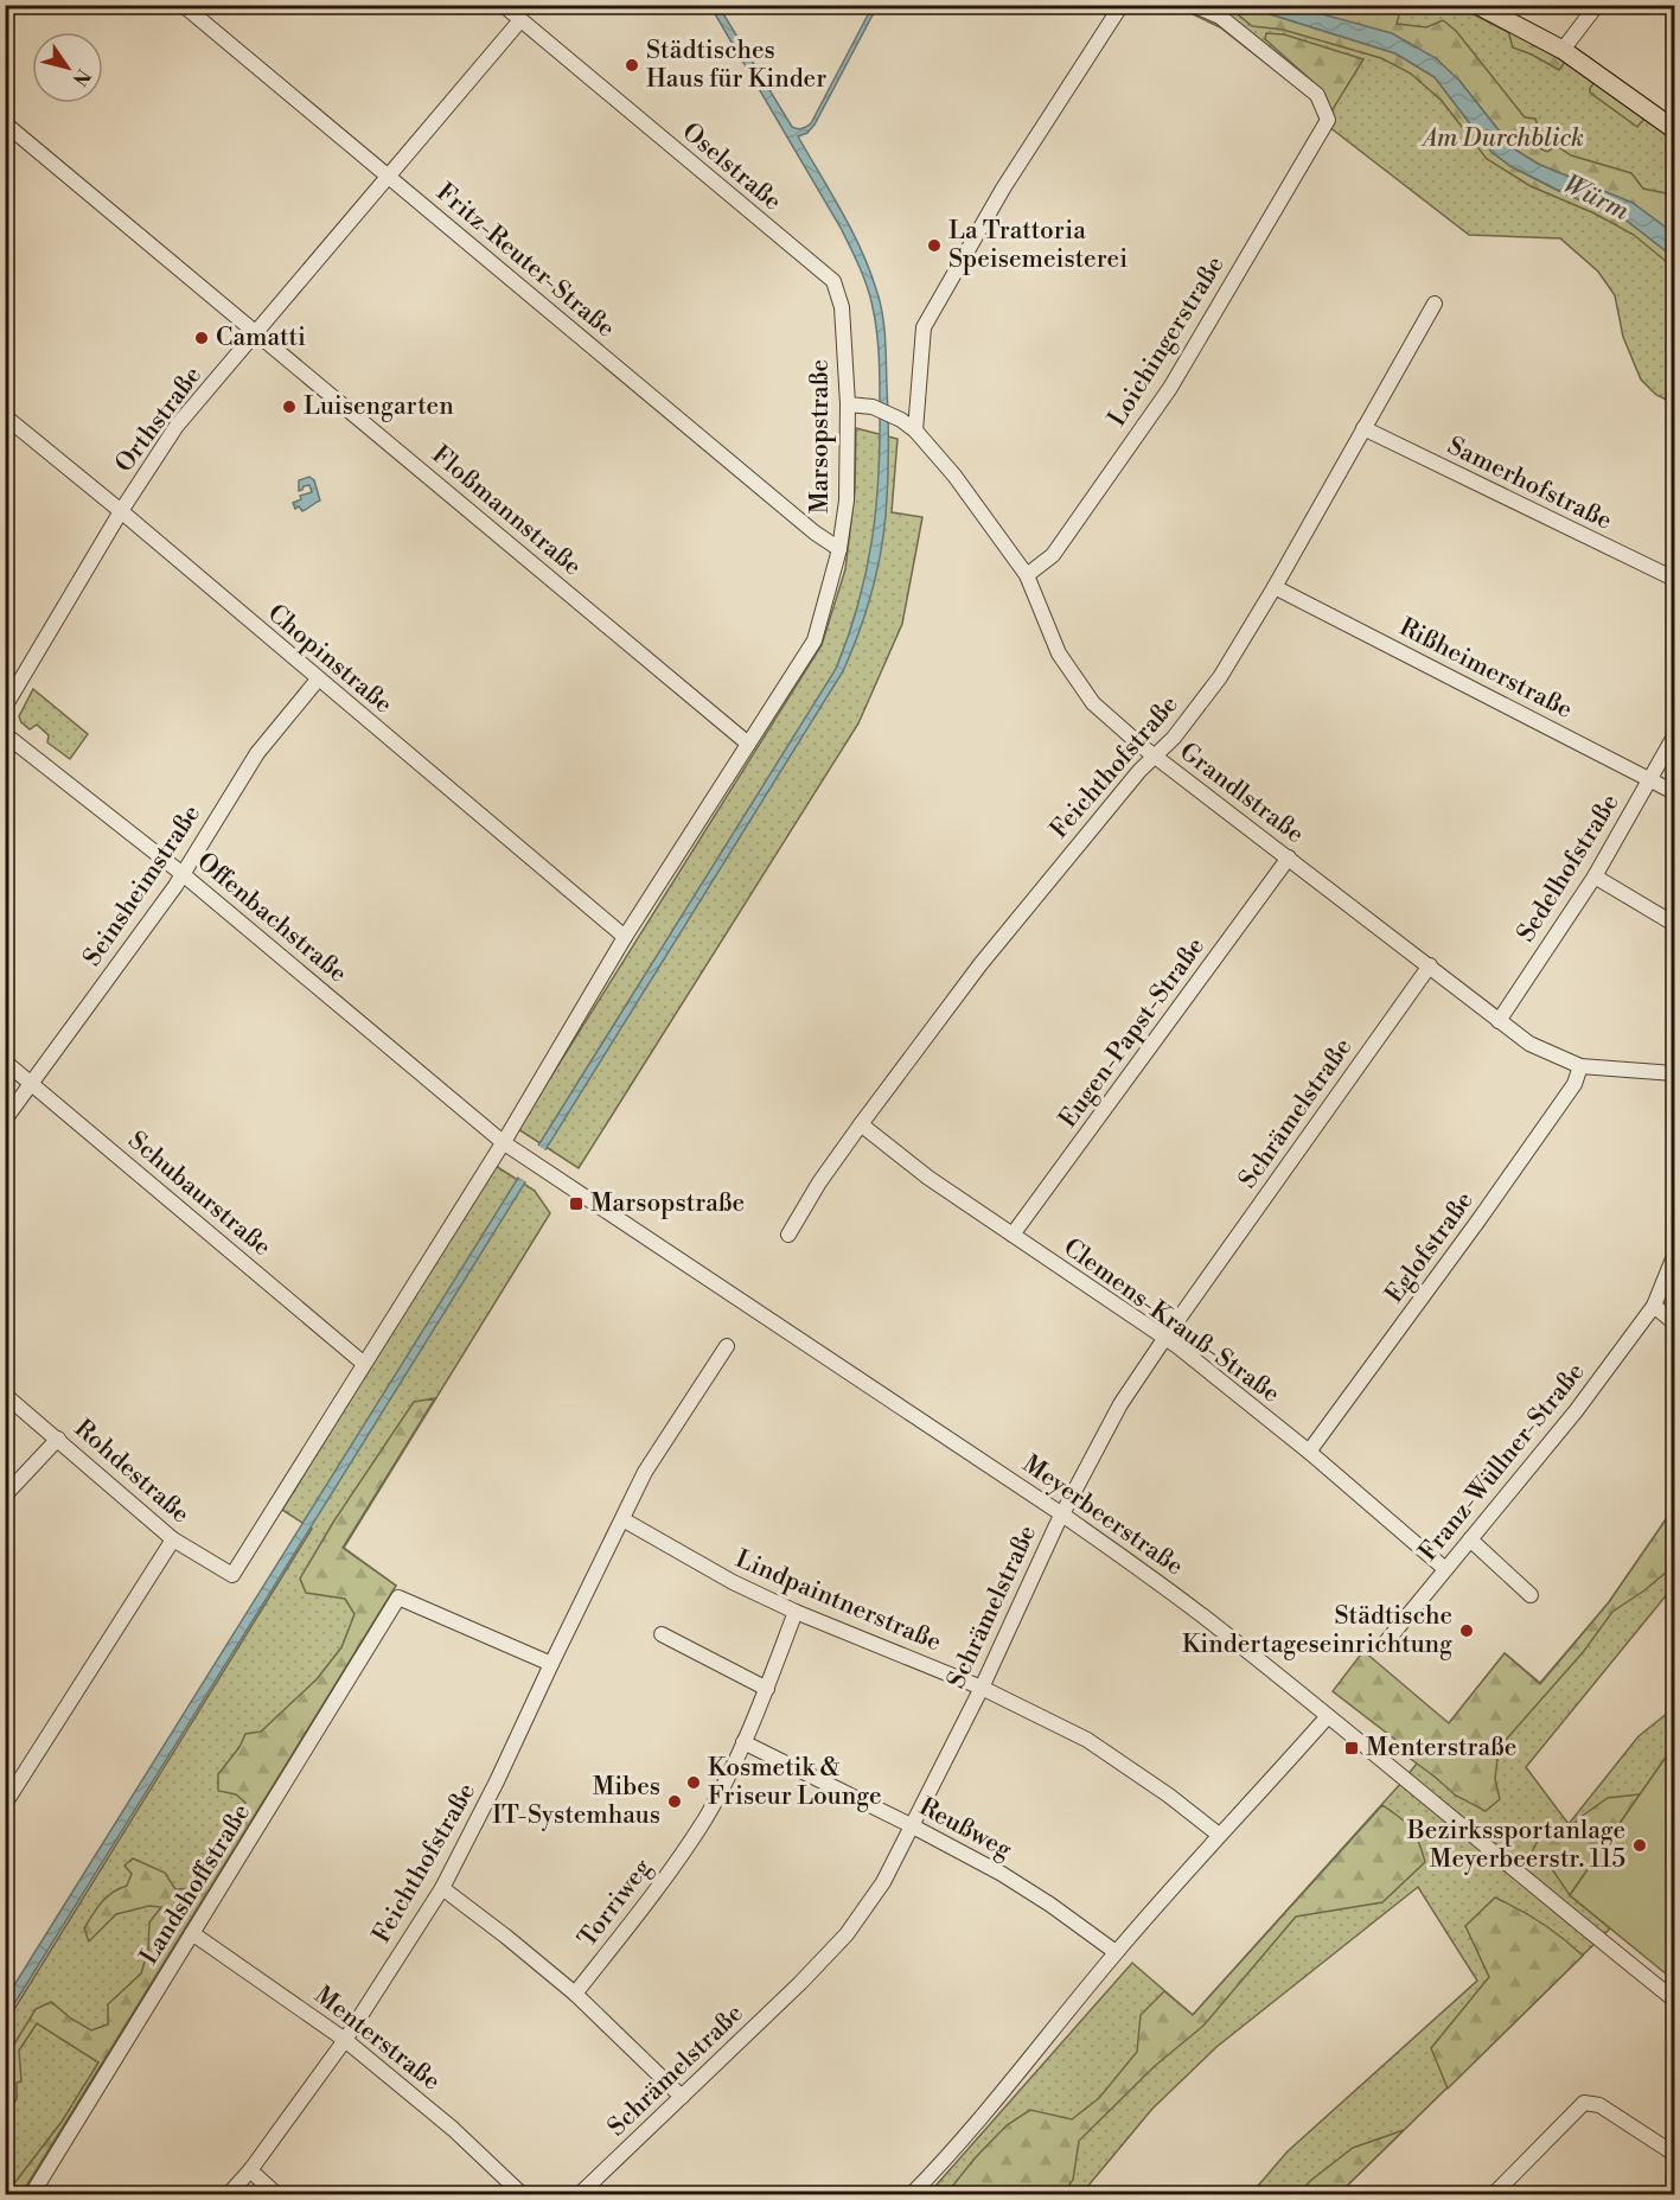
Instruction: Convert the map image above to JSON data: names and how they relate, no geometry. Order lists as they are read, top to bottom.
{
  "streets": {
    "street": [
      "Oselstraße",
      "Fritz-Reuter-Straße",
      "Loichingerstraße",
      "Orthstraße",
      "Marsopstraße",
      "Samerhofstraße",
      "Floßmannstraße",
      "Chopinstraße",
      "Rißheimerstraße",
      "Feichthofstraße",
      "Grandlstraße",
      "Sedelhofstraße",
      "Seinsheimstraße",
      "Offenbachstraße",
      "Eugen-Papst-Straße",
      "Schrämelstraße",
      "Schubaurstraße",
      "Eglofstraße",
      "Clemens-Krauß-Straße",
      "Franz-Wüllner-Straße",
      "Rohdestraße",
      "Meyerbeerstraße",
      "Lindpaintnerstraße",
      "Reußweg",
      "Landshoffstraße",
      "Torriweg",
      "Menterstraße"
    ]
  },
  "crossings": [
    ["Oselstraße", "Orthstraße"],
    ["Oselstraße", "Marsopstraße"],
    ["Fritz-Reuter-Straße", "Orthstraße"],
    ["Fritz-Reuter-Straße", "Marsopstraße"],
    ["Loichingerstraße", "Grandlstraße"],
    ["Orthstraße", "Floßmannstraße"],
    ["Orthstraße", "Chopinstraße"],
    ["Marsopstraße", "Floßmannstraße"],
    ["Marsopstraße", "Chopinstraße"],
    ["Marsopstraße", "Grandlstraße"],
    ["Marsopstraße", "Offenbachstraße"],
    ["Marsopstraße", "Schubaurstraße"],
    ["Marsopstraße", "Rohdestraße"],
    ["Marsopstraße", "Meyerbeerstraße"],
    ["Samerhofstraße", "Feichthofstraße"],
    ["Chopinstraße", "Seinsheimstraße"],
    ["Rißheimerstraße", "Feichthofstraße"],
    ["Rißheimerstraße", "Sedelhofstraße"],
    ["Feichthofstraße", "Grandlstraße"],
    ["Feichthofstraße", "Clemens-Krauß-Straße"],
    ["Feichthofstraße", "Lindpaintnerstraße"],
    ["Feichthofstraße", "Landshoffstraße"],
    ["Feichthofstraße", "Menterstraße"],
    ["Grandlstraße", "Sedelhofstraße"],
    ["Grandlstraße", "Eugen-Papst-Straße"],
    ["Grandlstraße", "Schrämelstraße"],
    ["Grandlstraße", "Eglofstraße"],
    ["Seinsheimstraße", "Offenbachstraße"],
    ["Seinsheimstraße", "Schubaurstraße"],
    ["Offenbachstraße", "Meyerbeerstraße"],
    ["Eugen-Papst-Straße", "Clemens-Krauß-Straße"],
    ["Schrämelstraße", "Clemens-Krauß-Straße"],
    ["Schrämelstraße", "Meyerbeerstraße"],
    ["Schrämelstraße", "Lindpaintnerstraße"],
    ["Schrämelstraße", "Reußweg"],
    ["Eglofstraße", "Clemens-Krauß-Straße"],
    ["Clemens-Krauß-Straße", "Franz-Wüllner-Straße"],
    ["Lindpaintnerstraße", "Torriweg"],
    ["Reußweg", "Torriweg"],
    ["Landshoffstraße", "Menterstraße"]
  ],
  "water": ["Würm"],
  "parks": ["Am Durchblick"],
  "places": {
    "other": [
      "Städtisches Haus für Kinder",
      "La Trattoria Speisemeisterei",
      "Camatti",
      "Luisengarten",
      "Städtische Kindertageseinrichtung",
      "Kosmetik & Friseur Lounge",
      "Mibes IT-Systemhaus",
      "Bezirkssportanlage Meyerbeerstr. 115"
    ],
    "transit": ["Marsopstraße", "Menterstraße"]
  },
  "north": "bottom right"
}
